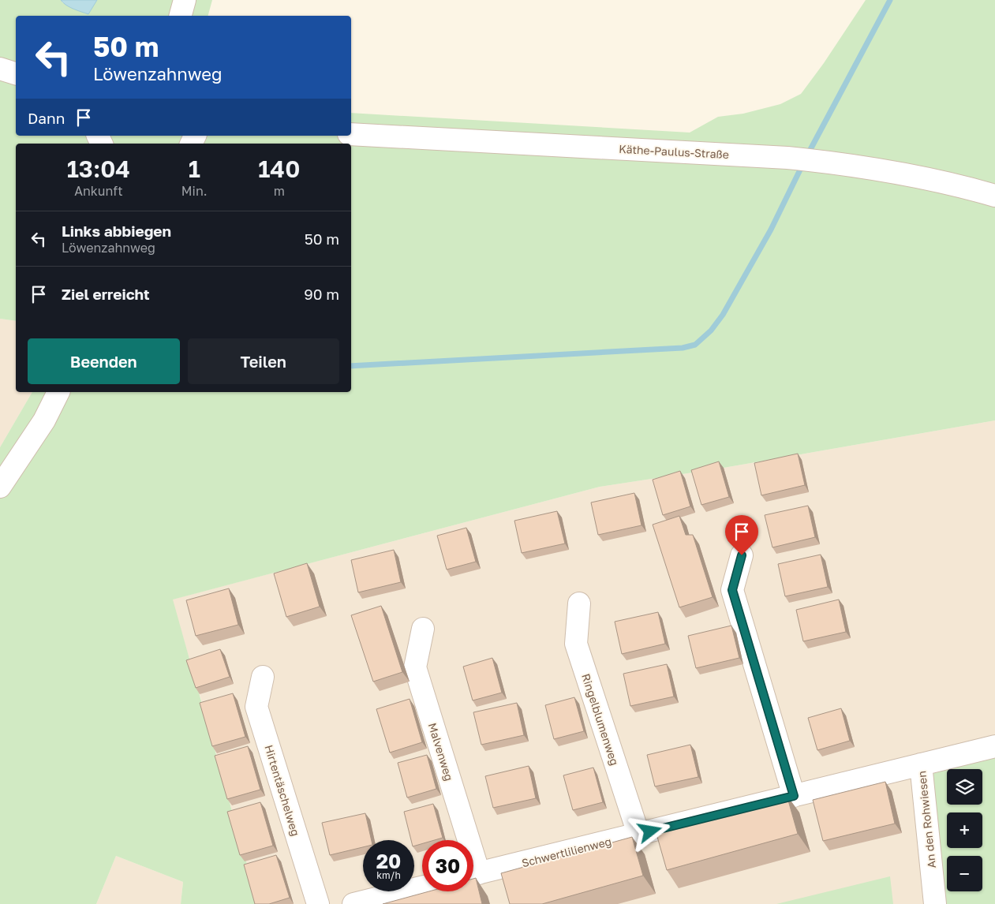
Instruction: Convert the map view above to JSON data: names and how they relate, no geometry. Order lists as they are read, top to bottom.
{
  "streets": {
    "street": [
      "Käthe-Paulus-Straße",
      "Ringelblumenweg",
      "Malvenweg",
      "Hirtentäschelweg",
      "An den Rohwiesen",
      "Schwertlilienweg"
    ]
  },
  "crossings": [
    ["Ringelblumenweg", "Schwertlilienweg"],
    ["An den Rohwiesen", "Schwertlilienweg"]
  ],
  "page": {
    "turn": ["50 m", "Löwenzahnweg"],
    "then": "Dann",
    "eta": [
      "13:04",
      "Ankunft",
      "1",
      "Min.",
      "140",
      "m"
    ],
    "list": [
      {
        "name": "Links abbiegen",
        "note": "Löwenzahnweg",
        "value": "50 m"
      },
      {
        "name": "Ziel erreicht",
        "value": "90 m"
      }
    ],
    "buttons": ["Beenden", "Teilen"],
    "map_buttons": ["+", "−"],
    "speed": "20 km/h",
    "limit": "30"
  }
}
